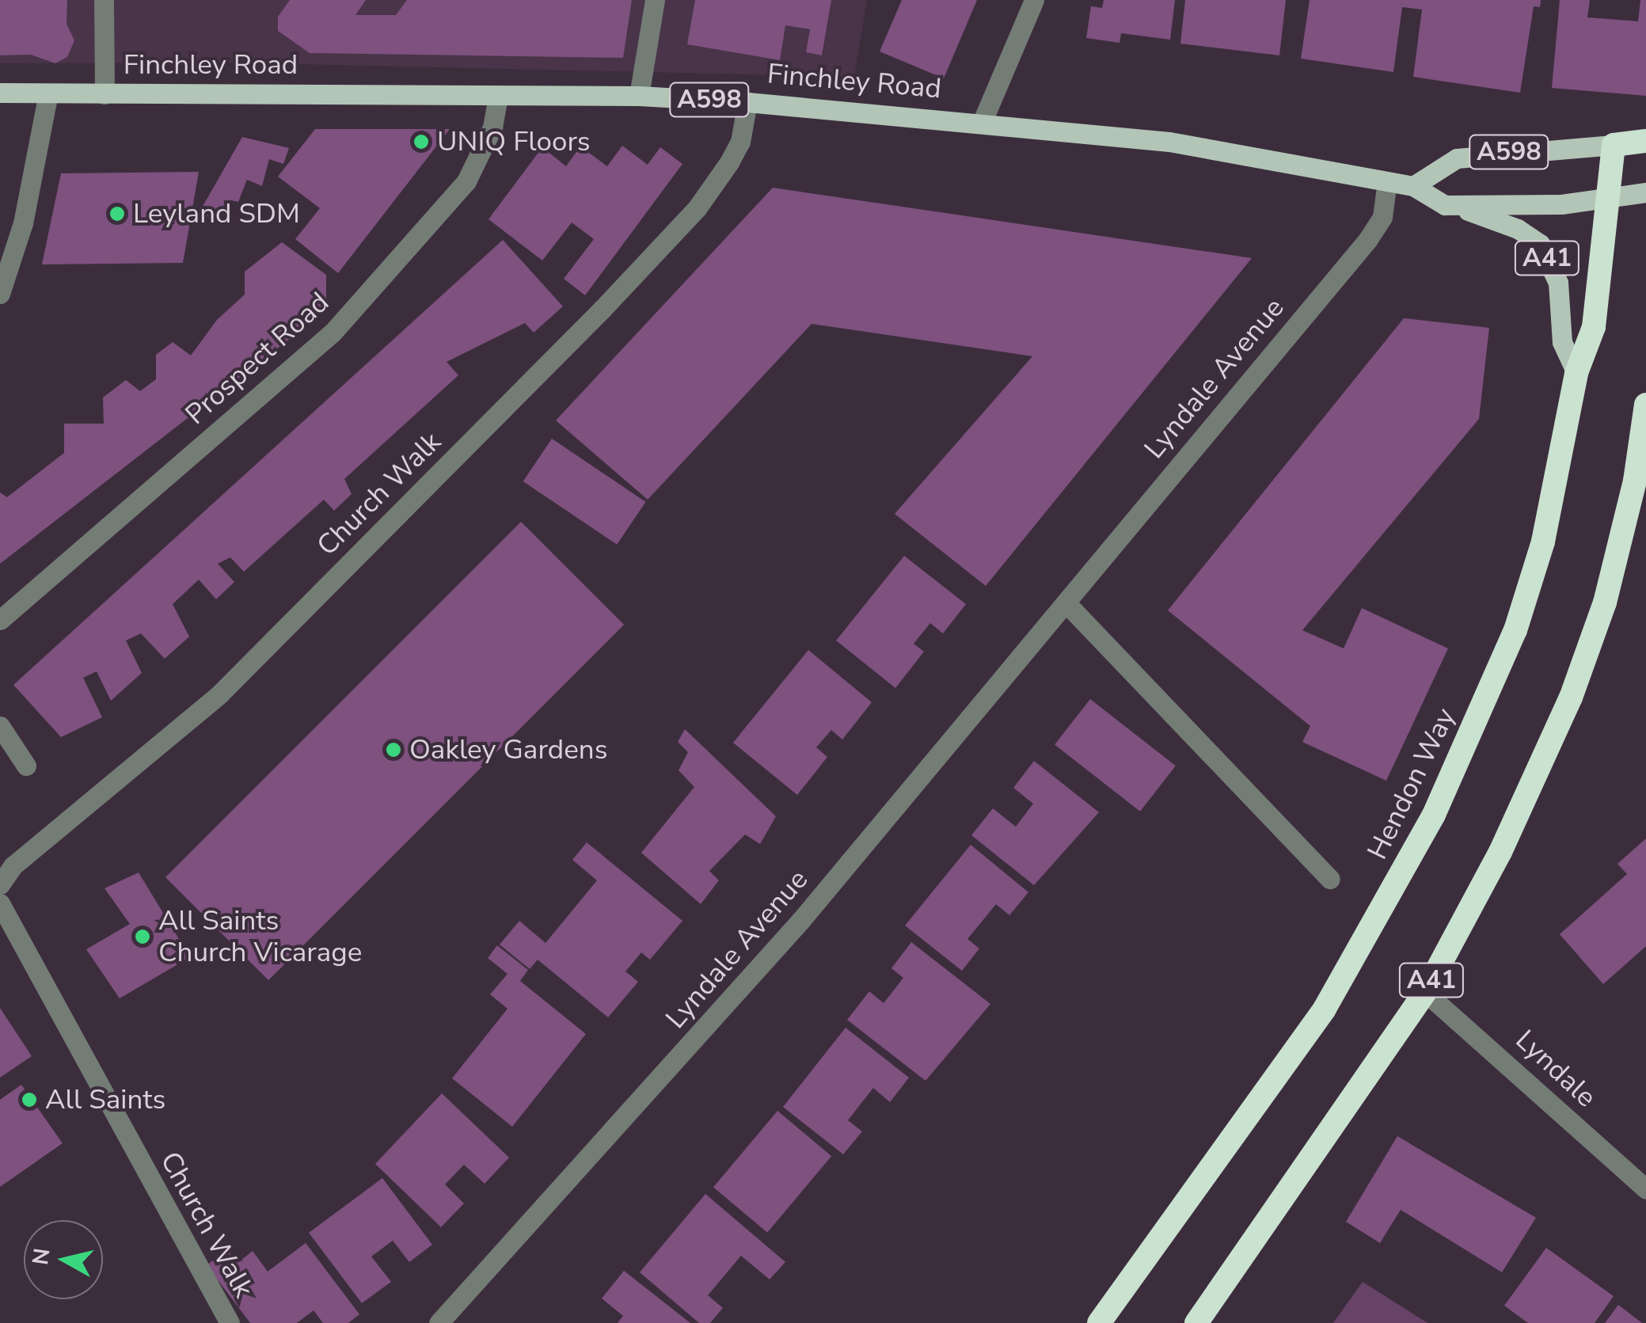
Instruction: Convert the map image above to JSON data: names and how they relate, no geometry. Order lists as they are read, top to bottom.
{
  "streets": {
    "highway": ["A41", "Hendon Way"],
    "main road": ["Finchley Road", "A598"],
    "street": [
      "Prospect Road",
      "Lyndale Avenue",
      "Church Walk",
      "Lyndale"
    ]
  },
  "crossings": [
    ["Finchley Road", "A598"],
    ["Finchley Road", "A41"],
    ["Finchley Road", "Prospect Road"],
    ["Finchley Road", "Lyndale Avenue"],
    ["Finchley Road", "Church Walk"],
    ["A598", "A41"],
    ["A598", "Hendon Way"],
    ["A41", "Hendon Way"],
    ["A41", "Lyndale"]
  ],
  "places": [
    "UNIQ Floors",
    "Leyland SDM",
    "Oakley Gardens",
    "All Saints Church Vicarage",
    "All Saints"
  ],
  "north": "left"
}
